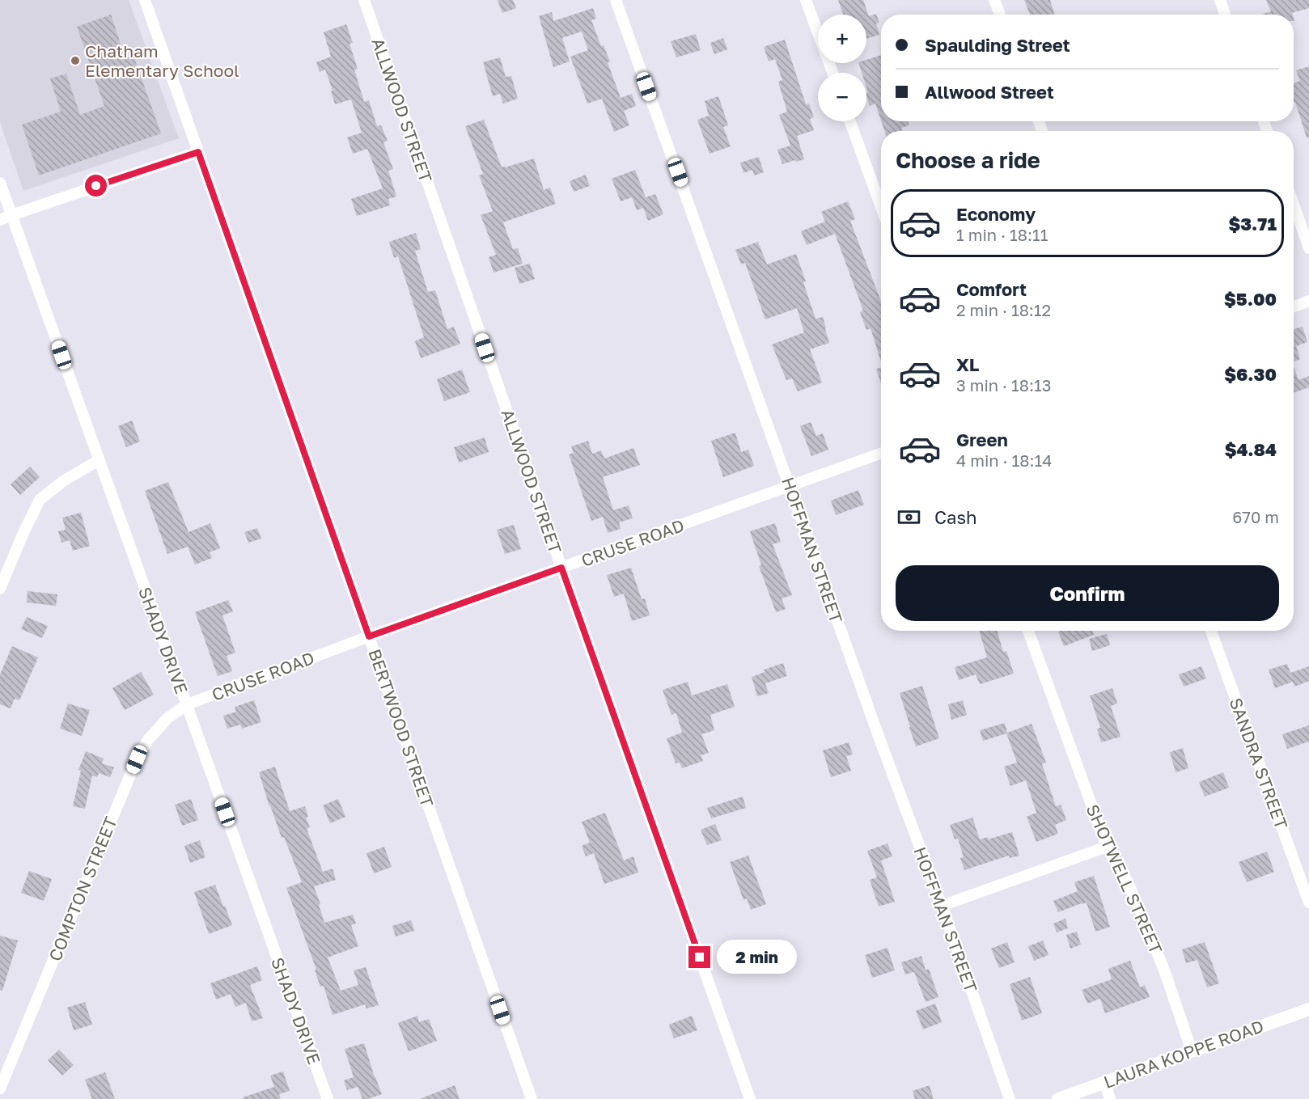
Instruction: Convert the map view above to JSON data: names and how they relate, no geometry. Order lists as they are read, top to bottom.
{
  "streets": {
    "street": [
      "ALLWOOD STREET",
      "CRUSE ROAD",
      "HOFFMAN STREET",
      "SHADY DRIVE",
      "BERTWOOD STREET",
      "SANDRA STREET",
      "SHOTWELL STREET",
      "COMPTON STREET",
      "LAURA KOPPE ROAD"
    ]
  },
  "crossings": [
    ["ALLWOOD STREET", "CRUSE ROAD"],
    ["CRUSE ROAD", "HOFFMAN STREET"],
    ["CRUSE ROAD", "SHADY DRIVE"],
    ["CRUSE ROAD", "BERTWOOD STREET"],
    ["CRUSE ROAD", "COMPTON STREET"],
    ["SHADY DRIVE", "COMPTON STREET"],
    ["SHOTWELL STREET", "LAURA KOPPE ROAD"]
  ],
  "places": ["Chatham Elementary School"],
  "page": {
    "map_buttons": ["+", "−"],
    "banner": ["Spaulding Street", "Allwood Street"],
    "heading": "Choose a ride",
    "list": [
      {
        "name": "Economy",
        "note": "1 min · 18:11",
        "value": "$3.71"
      },
      {
        "name": "Comfort",
        "note": "2 min · 18:12",
        "value": "$5.00"
      },
      {
        "name": "XL",
        "note": "3 min · 18:13",
        "value": "$6.30"
      },
      {
        "name": "Green",
        "note": "4 min · 18:14",
        "value": "$4.84"
      }
    ],
    "pay": ["Cash", "670 m"],
    "buttons": "Confirm",
    "bubble": "2 min"
  }
}
